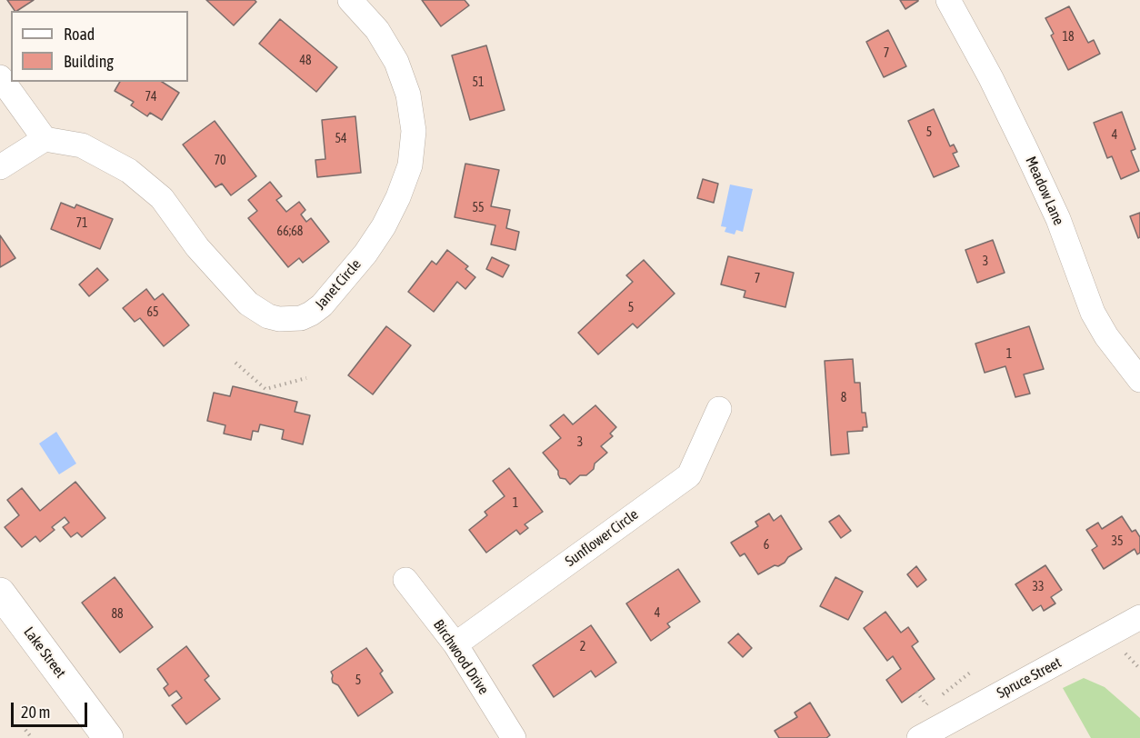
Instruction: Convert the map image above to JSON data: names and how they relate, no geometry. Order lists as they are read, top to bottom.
{
  "streets": {
    "street": [
      "Meadow Lane",
      "Janet Circle",
      "Sunflower Circle",
      "Lake Street",
      "Birchwood Drive",
      "Spruce Street"
    ]
  },
  "crossings": [
    ["Sunflower Circle", "Birchwood Drive"]
  ],
  "house_numbers": [
    "18",
    "7",
    "48",
    "51",
    "74",
    "5",
    "4",
    "54",
    "70",
    "55",
    "71",
    "66;68",
    "3",
    "7",
    "5",
    "65",
    "1",
    "8",
    "3",
    "1",
    "35",
    "6",
    "33",
    "4",
    "88",
    "2",
    "5"
  ],
  "legend": ["Road", "Building"],
  "scale_bar": "20 m"
}
